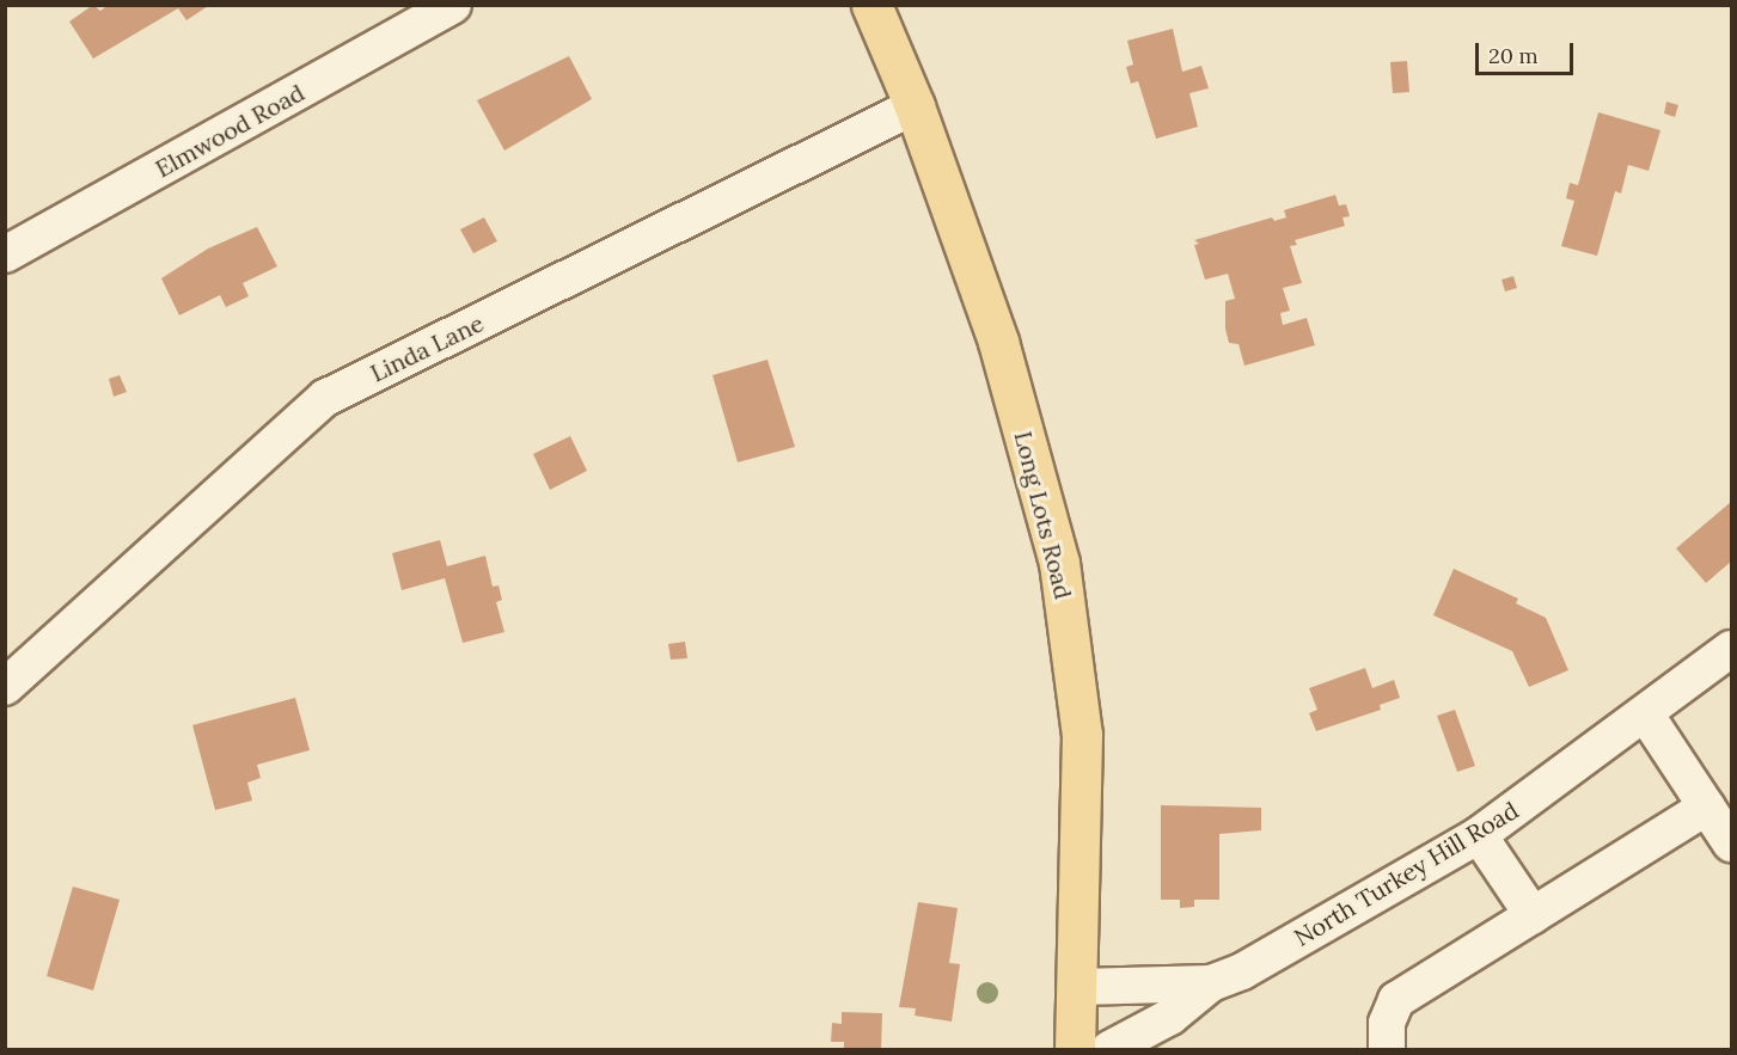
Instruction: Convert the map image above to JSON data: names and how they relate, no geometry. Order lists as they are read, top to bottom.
{
  "streets": {
    "main road": ["Long Lots Road"],
    "street": ["Elmwood Road", "Linda Lane", "North Turkey Hill Road"]
  },
  "crossings": [
    ["Linda Lane", "Long Lots Road"],
    ["Long Lots Road", "North Turkey Hill Road"]
  ],
  "scale_bar": "20 m"
}
